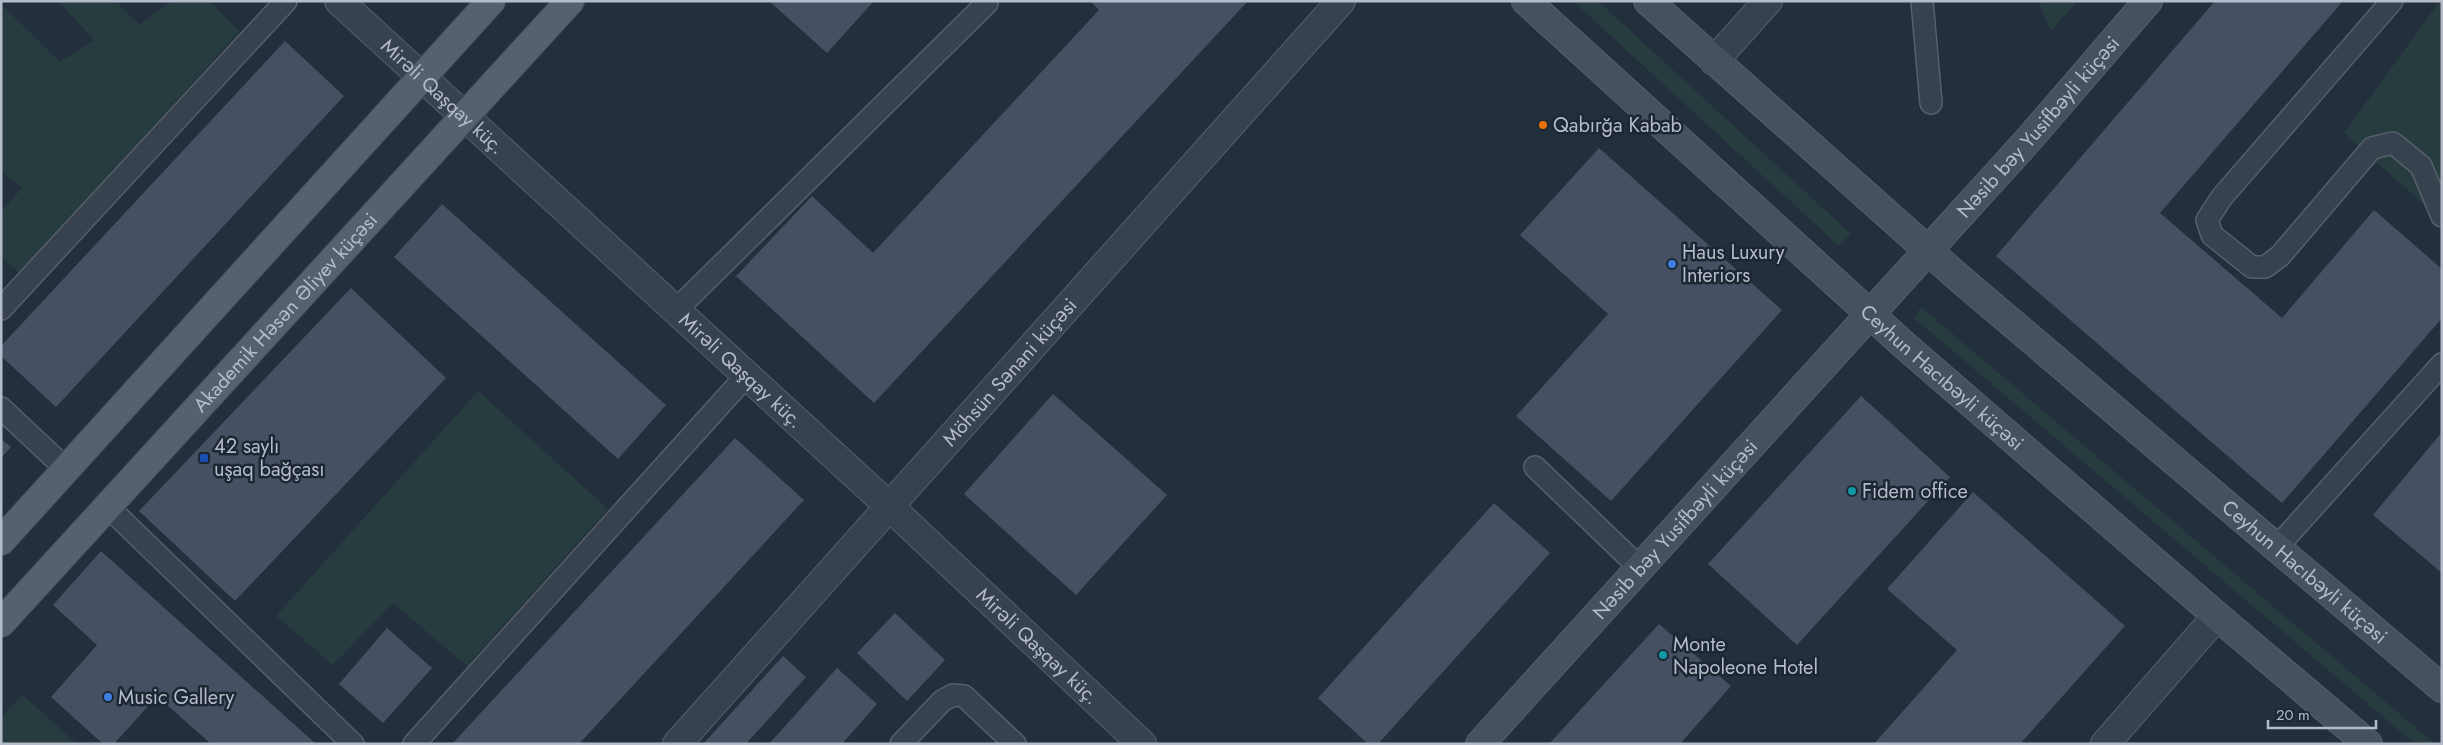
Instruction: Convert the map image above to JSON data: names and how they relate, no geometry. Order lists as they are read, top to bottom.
{
  "streets": {
    "main road": ["Akademik Həsən Əliyev küçəsi"],
    "street": [
      "Mirəli Qaşqay küç.",
      "Nəsib bəy Yusifbəyli küçəsi",
      "Möhsün Sənani küçəsi",
      "Ceyhun Hacıbəyli küçəsi"
    ]
  },
  "crossings": [
    ["Mirəli Qaşqay küç.", "Akademik Həsən Əliyev küçəsi"],
    ["Mirəli Qaşqay küç.", "Möhsün Sənani küçəsi"],
    ["Nəsib bəy Yusifbəyli küçəsi", "Ceyhun Hacıbəyli küçəsi"]
  ],
  "places": {
    "other": [
      "Qabırğa Kabab",
      "Haus Luxury Interiors",
      "Fidem office",
      "Monte Napoleone Hotel",
      "Music Gallery"
    ],
    "transit": ["42 saylı uşaq bağçası"]
  },
  "scale_bar": "20 m"
}
